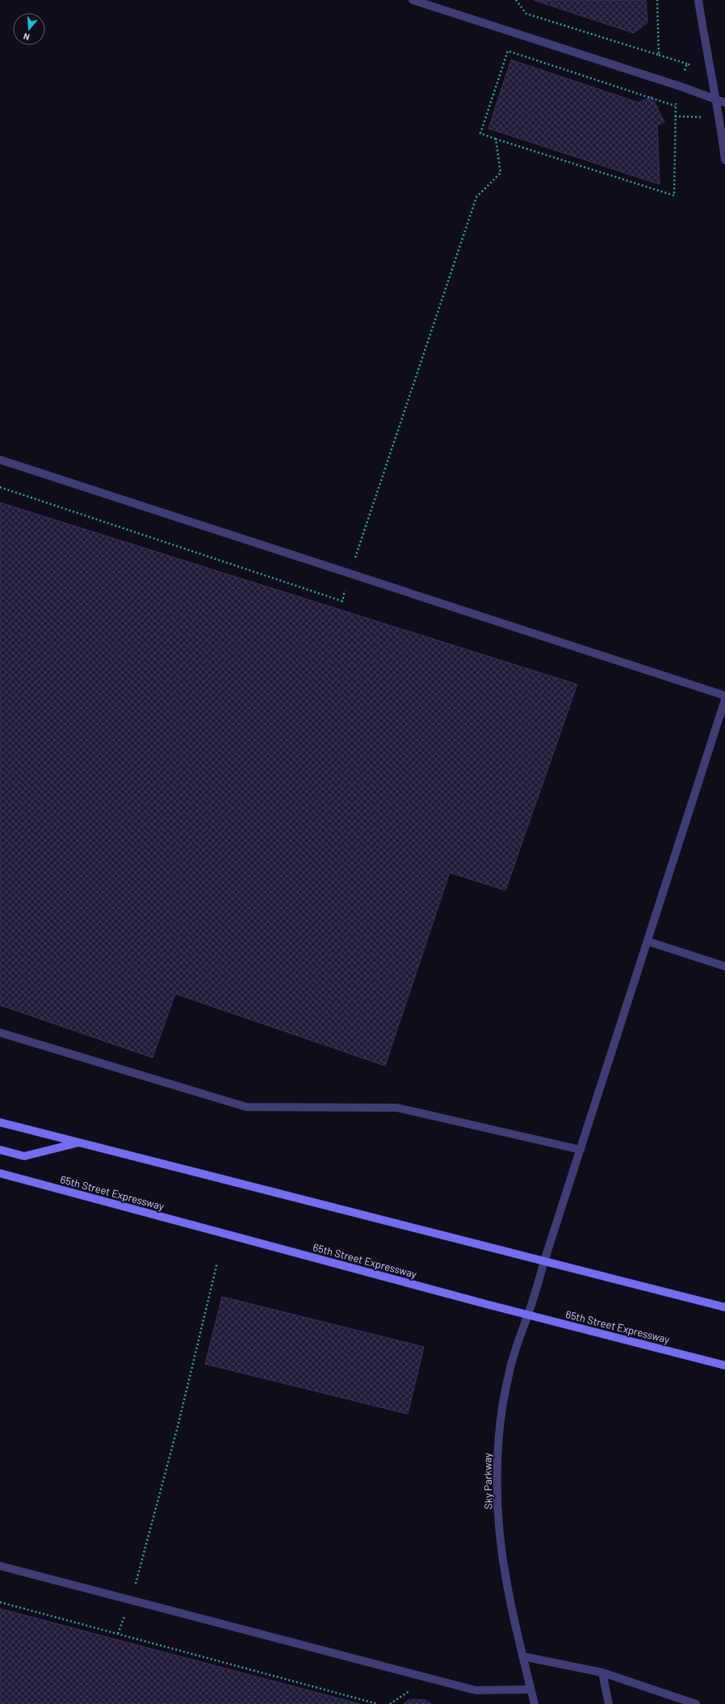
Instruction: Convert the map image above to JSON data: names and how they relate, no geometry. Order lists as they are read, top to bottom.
{
  "streets": {
    "main road": ["65th Street Expressway"],
    "street": ["Sky Parkway"]
  },
  "crossings": [
    ["65th Street Expressway", "Sky Parkway"]
  ],
  "north": "bottom"
}
